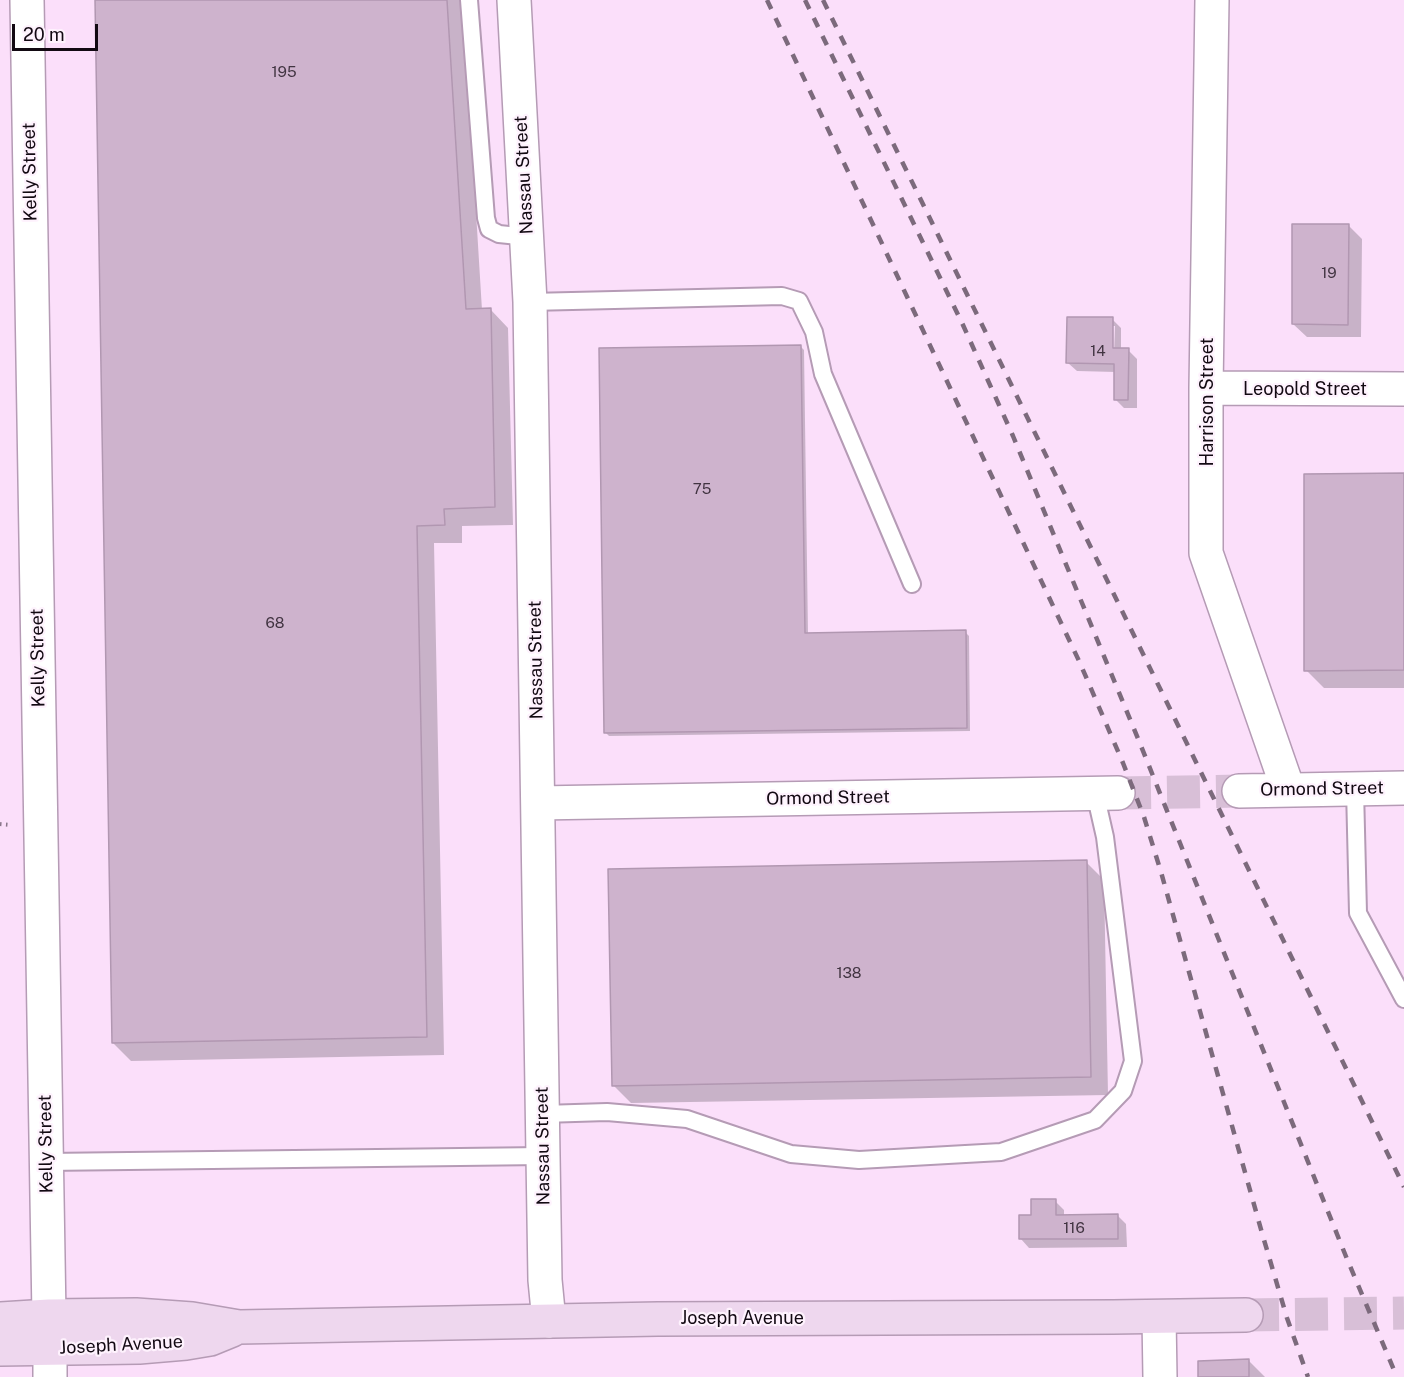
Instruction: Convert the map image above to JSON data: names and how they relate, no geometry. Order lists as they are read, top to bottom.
{
  "streets": {
    "main road": ["Joseph Avenue"],
    "street": [
      "Kelly Street",
      "Nassau Street",
      "Leopold Street",
      "Harrison Street",
      "Ormond Street"
    ]
  },
  "crossings": [
    ["Kelly Street", "Joseph Avenue"],
    ["Nassau Street", "Ormond Street"],
    ["Nassau Street", "Joseph Avenue"],
    ["Leopold Street", "Harrison Street"],
    ["Harrison Street", "Ormond Street"]
  ],
  "house_numbers": [
    "195",
    "19",
    "14",
    "75",
    "68",
    "138",
    "116"
  ],
  "scale_bar": "20 m"
}
